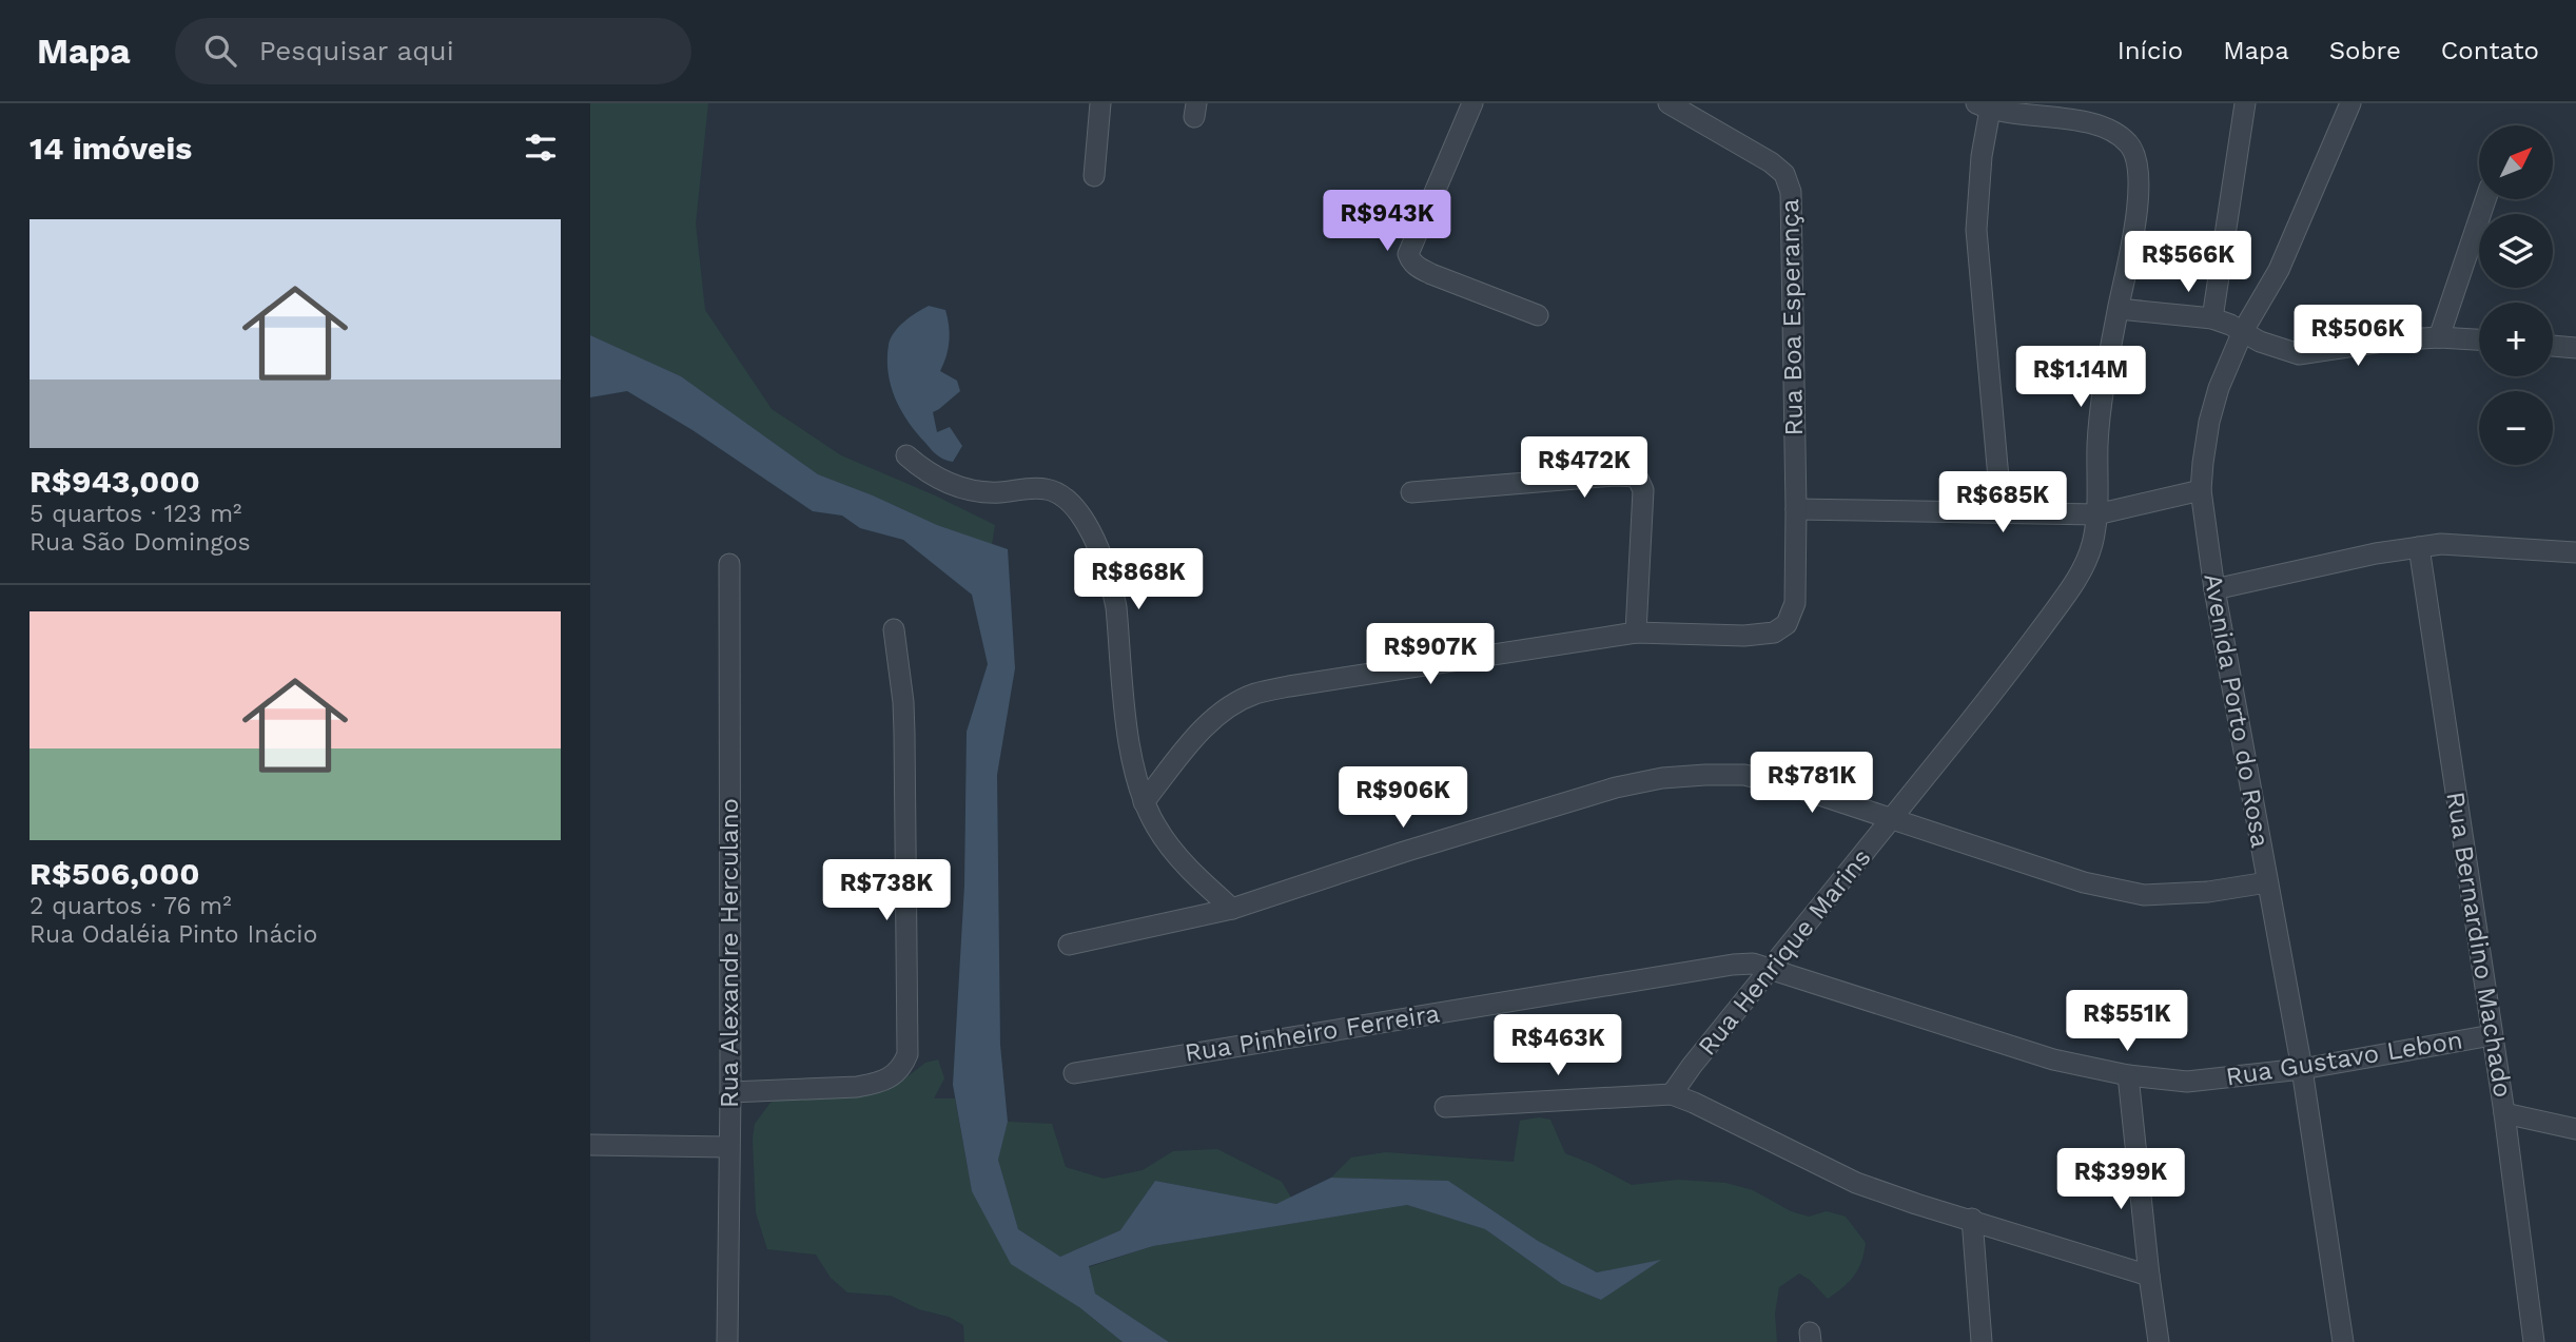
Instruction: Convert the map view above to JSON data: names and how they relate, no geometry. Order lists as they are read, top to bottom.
{
  "streets": {
    "street": [
      "Rua Boa Esperança",
      "Avenida Porto do Rosa",
      "Rua Bernardino Machado",
      "Rua Henrique Marins",
      "Rua Alexandre Herculano",
      "Rua Pinheiro Ferreira",
      "Rua Gustavo Lebon"
    ]
  },
  "crossings": [
    ["Avenida Porto do Rosa", "Rua Gustavo Lebon"],
    ["Rua Bernardino Machado", "Rua Gustavo Lebon"],
    ["Rua Henrique Marins", "Rua Pinheiro Ferreira"],
    ["Rua Henrique Marins", "Rua Gustavo Lebon"],
    ["Rua Pinheiro Ferreira", "Rua Gustavo Lebon"]
  ],
  "north": "top right",
  "page": {
    "header": "Mapa",
    "search": "Pesquisar aqui",
    "nav": [
      "Início",
      "Mapa",
      "Sobre",
      "Contato"
    ],
    "heading": "14 imóveis",
    "map_buttons": ["+", "−"],
    "price": [
      "R$943K",
      "R$566K",
      "R$506K",
      "R$1.14M",
      "R$472K",
      "R$685K",
      "R$868K",
      "R$907K",
      "R$781K",
      "R$906K",
      "R$738K",
      "R$551K",
      "R$463K",
      "R$399K"
    ],
    "list": [
      {
        "name": "R$943,000",
        "note": "5 quartos · 123 m² · Rua São Domingos"
      },
      {
        "name": "R$506,000",
        "note": "2 quartos · 76 m² · Rua Odaléia Pinto Inácio"
      }
    ]
  }
}
